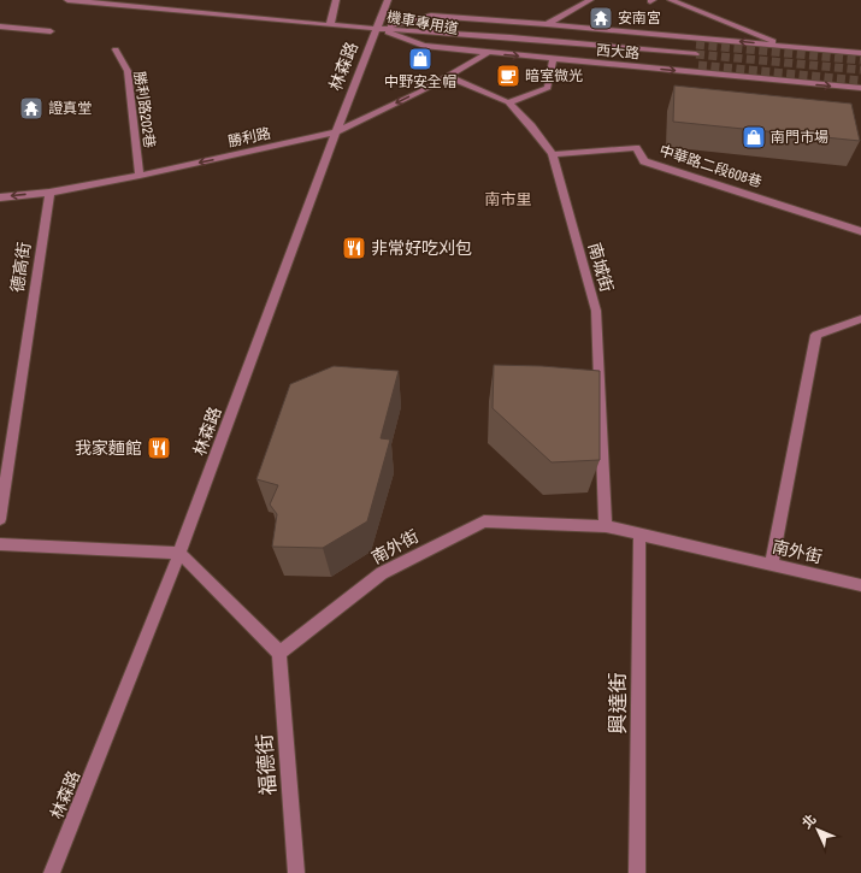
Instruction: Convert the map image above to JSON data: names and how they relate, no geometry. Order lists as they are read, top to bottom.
{
  "streets": {
    "street": [
      "機車專用道",
      "西大路",
      "林森路",
      "勝利路202巷",
      "勝利路",
      "中華路二段608巷",
      "德高街",
      "南城街",
      "南外街",
      "興達街",
      "福德街"
    ]
  },
  "crossings": [
    ["機車專用道", "西大路"],
    ["機車專用道", "林森路"],
    ["西大路", "林森路"],
    ["西大路", "勝利路"],
    ["林森路", "勝利路"],
    ["勝利路202巷", "勝利路"],
    ["勝利路", "德高街"],
    ["勝利路", "南城街"],
    ["中華路二段608巷", "南城街"],
    ["南城街", "南外街"],
    ["南外街", "興達街"],
    ["南外街", "福德街"]
  ],
  "one_way": ["勝利路"],
  "districts": ["南市里"],
  "places": {
    "temple": ["安南宮", "證真堂"],
    "shop": ["中野安全帽", "南門市場"],
    "cafe": ["暗室微光"],
    "restaurant": ["非常好吃刈包", "我家麵館"]
  },
  "north": "top left"
}
